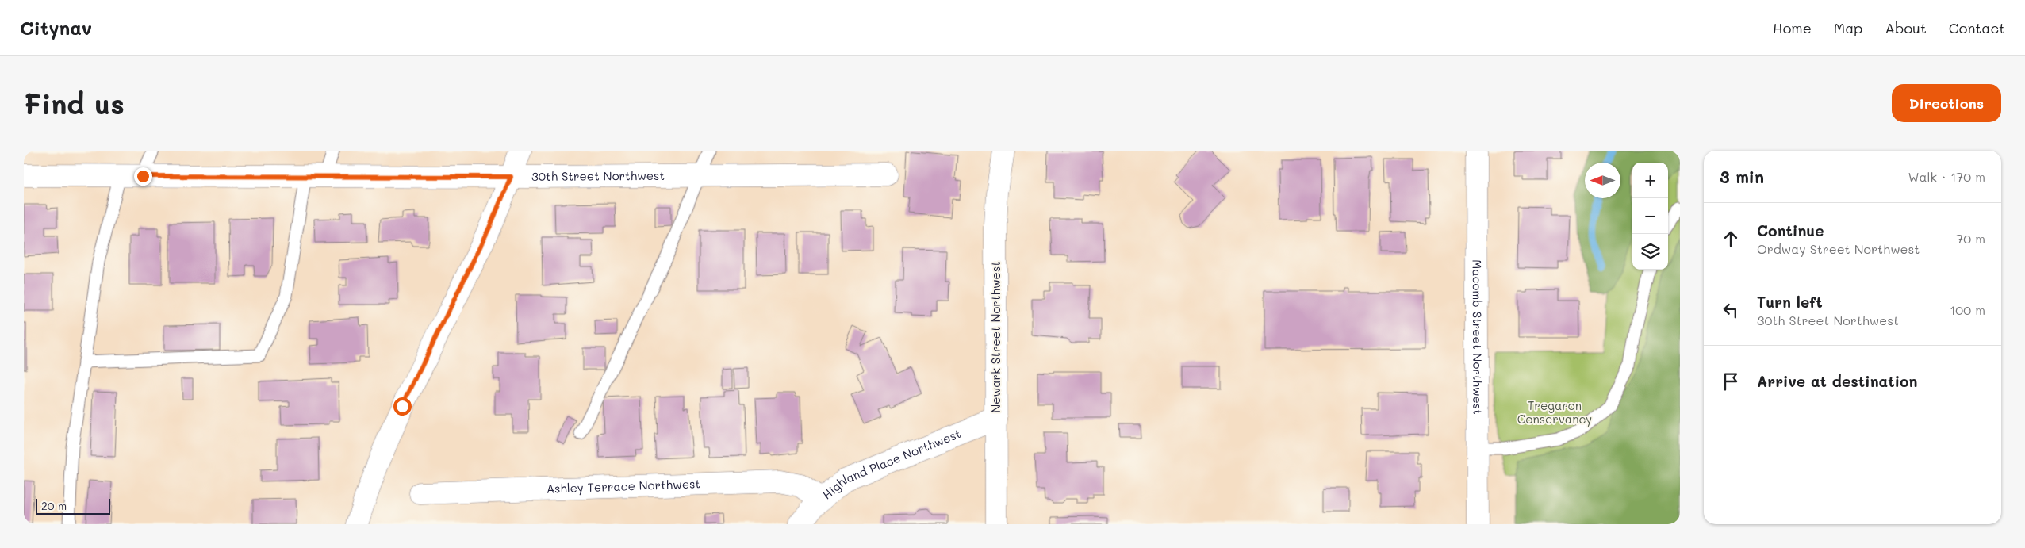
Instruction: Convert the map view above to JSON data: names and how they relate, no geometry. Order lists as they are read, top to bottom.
{
  "streets": {
    "street": [
      "30th Street Northwest",
      "Newark Street Northwest",
      "Macomb Street Northwest",
      "Highland Place Northwest",
      "Ashley Terrace Northwest"
    ]
  },
  "crossings": [
    ["Newark Street Northwest", "Highland Place Northwest"],
    ["Highland Place Northwest", "Ashley Terrace Northwest"]
  ],
  "parks": ["Tregaron Conservancy"],
  "scale_bar": "20 m",
  "north": "left",
  "page": {
    "header": "Citynav",
    "nav": [
      "Home",
      "Map",
      "About",
      "Contact"
    ],
    "buttons": "Directions",
    "title": "Find us",
    "heading": ["3 min", "Walk · 170 m"],
    "map_buttons": ["+", "−"],
    "list": [
      ["Continue", "Ordway Street Northwest", "70 m"],
      ["Turn left", "30th Street Northwest", "100 m"],
      "Arrive at destination"
    ],
    "scale": "20 m"
  }
}
